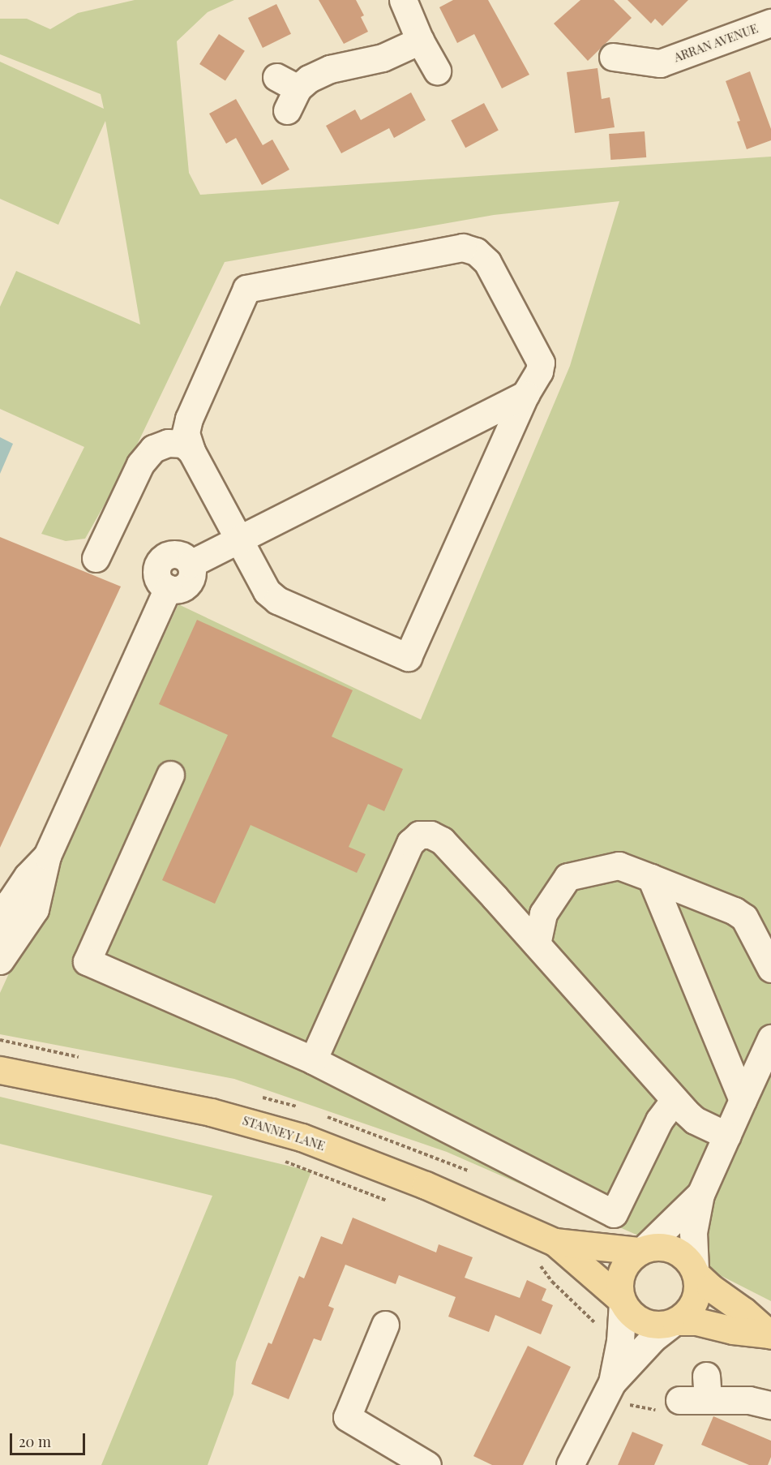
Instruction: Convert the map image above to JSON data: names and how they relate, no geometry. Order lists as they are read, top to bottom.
{
  "streets": {
    "main road": ["STANNEY LANE"],
    "street": ["ARRAN AVENUE"]
  },
  "scale_bar": "20 m"
}
